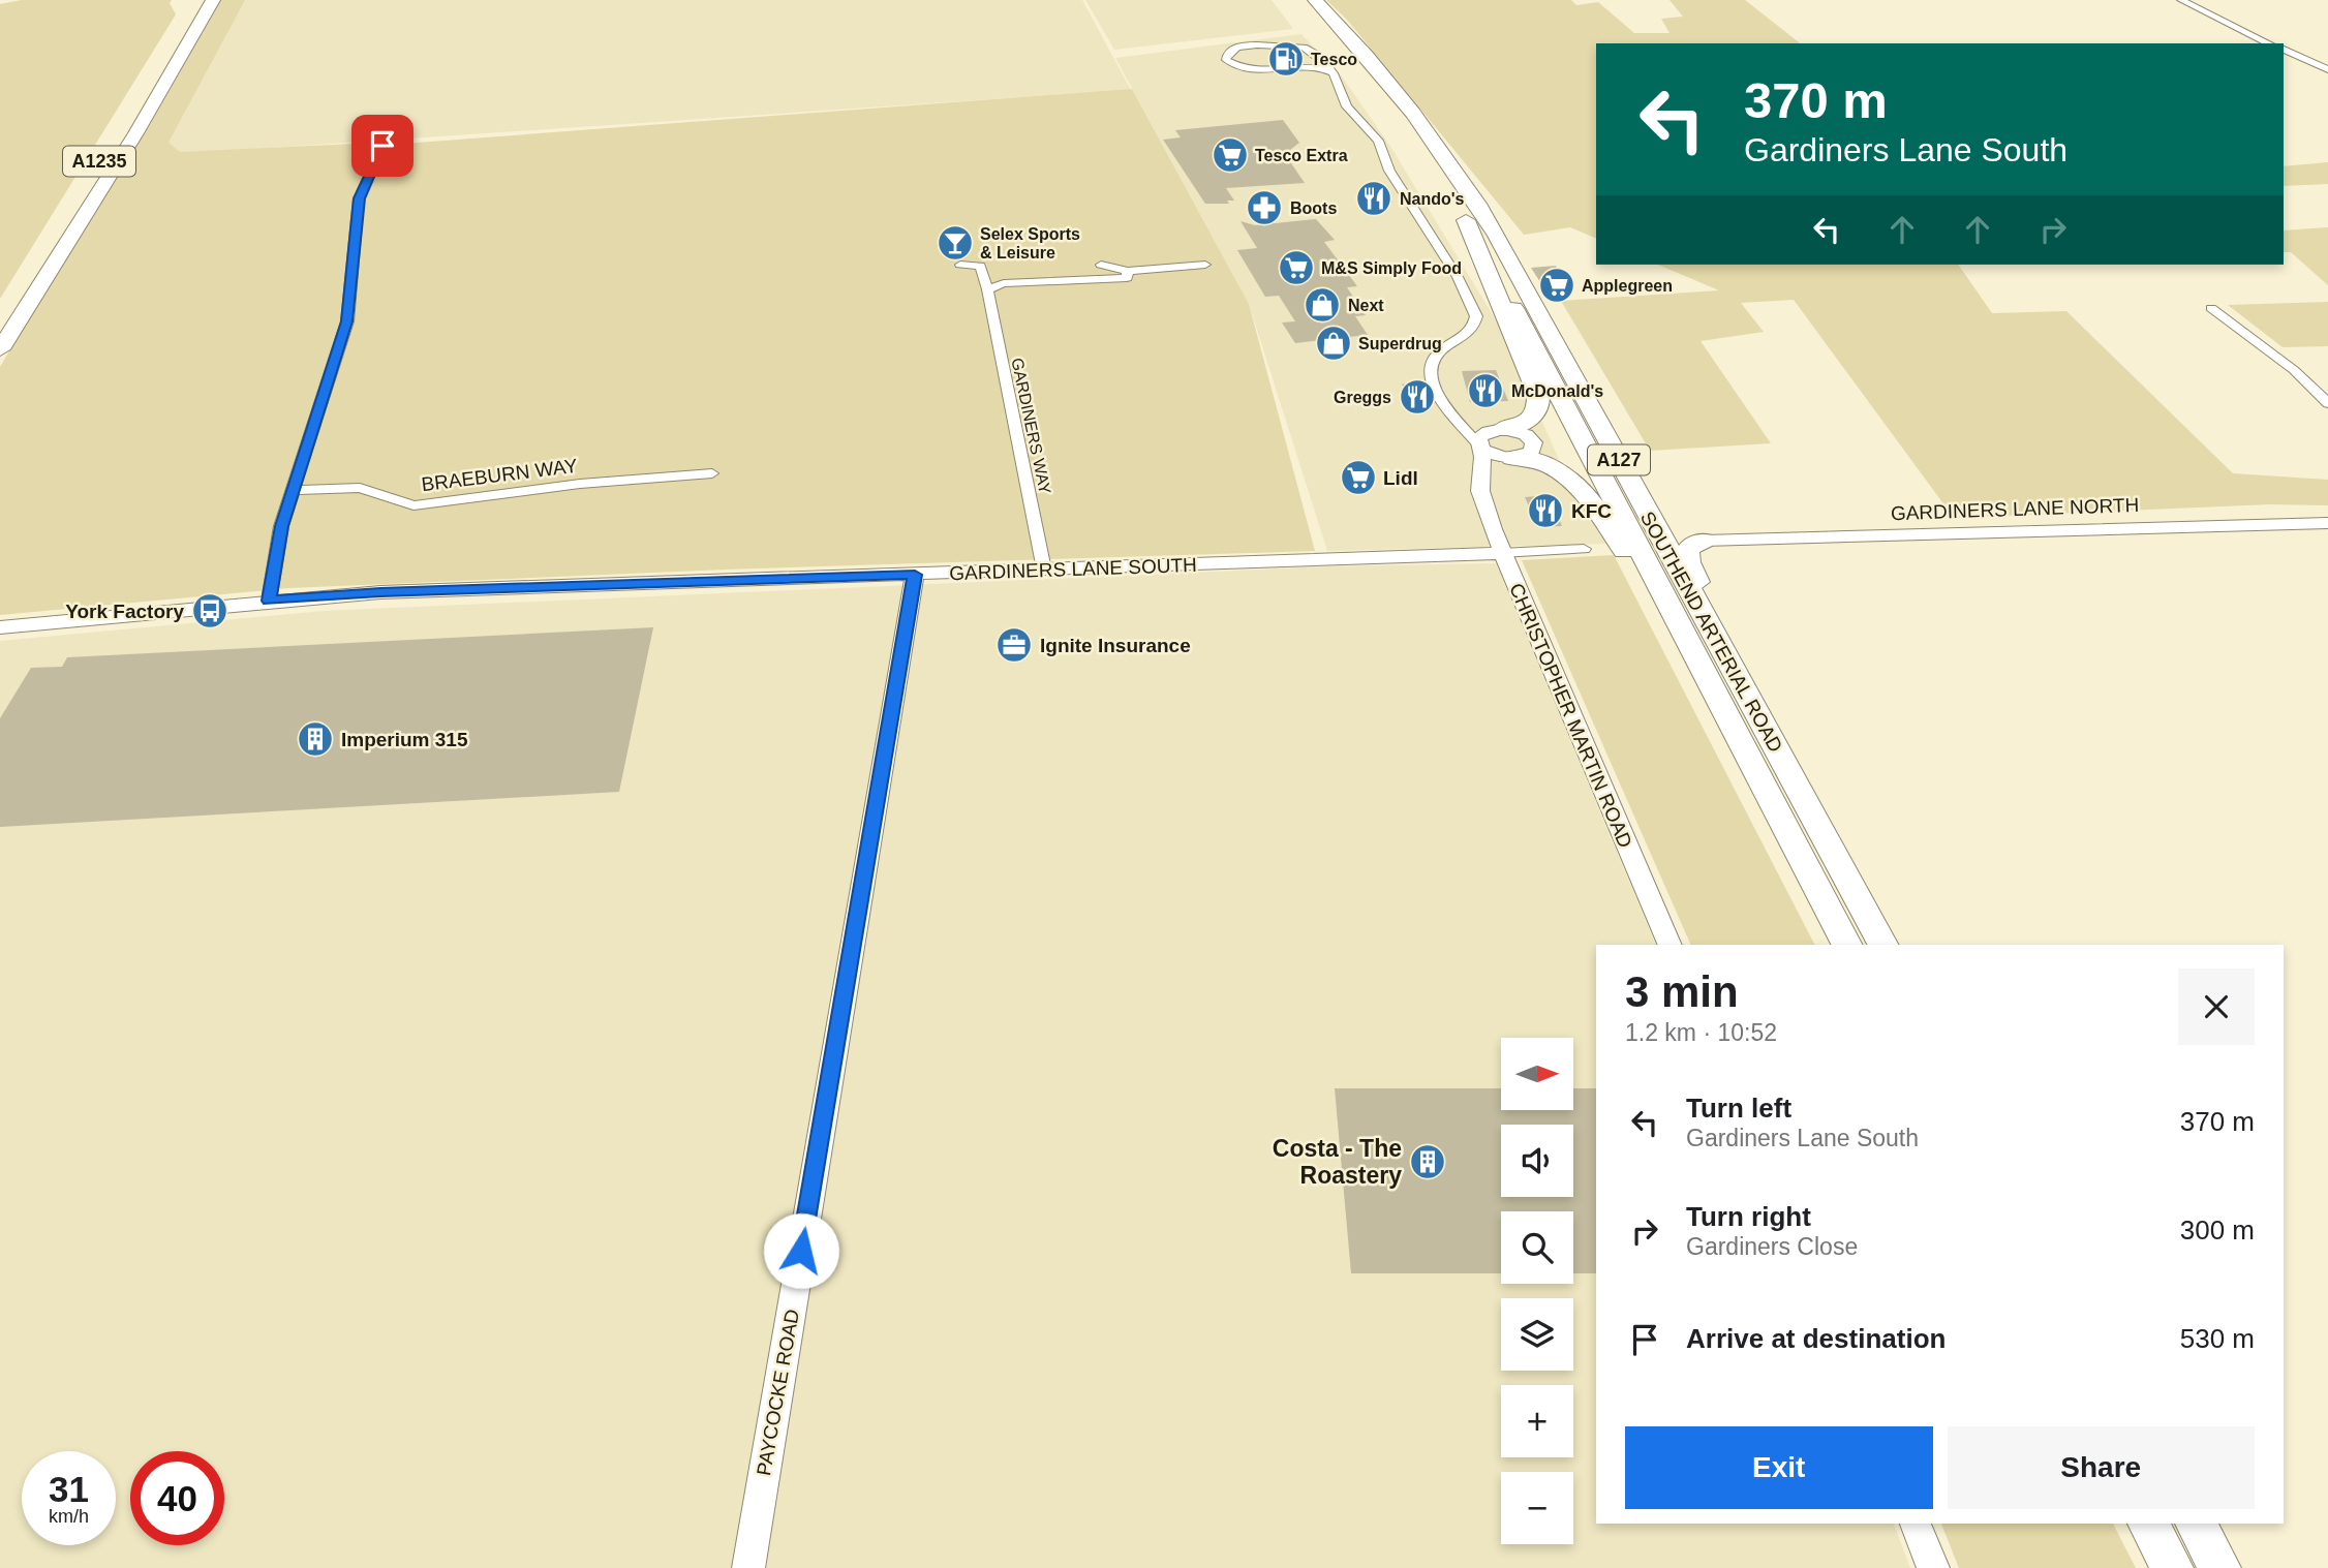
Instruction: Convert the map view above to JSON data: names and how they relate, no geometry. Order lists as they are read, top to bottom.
{
  "streets": {
    "highway": ["A127", "SOUTHEND ARTERIAL ROAD"],
    "main road": ["A1235"],
    "street": [
      "GARDINERS WAY",
      "BRAEBURN WAY",
      "GARDINERS LANE NORTH",
      "GARDINERS LANE SOUTH",
      "CHRISTOPHER MARTIN ROAD",
      "PAYCOCKE ROAD"
    ]
  },
  "crossings": [
    ["GARDINERS WAY", "GARDINERS LANE SOUTH"],
    ["A127", "GARDINERS LANE NORTH"],
    ["A127", "SOUTHEND ARTERIAL ROAD"],
    ["GARDINERS LANE SOUTH", "CHRISTOPHER MARTIN ROAD"],
    ["GARDINERS LANE SOUTH", "PAYCOCKE ROAD"]
  ],
  "places": {
    "fuel station": ["Tesco"],
    "supermarket": [
      "Tesco Extra",
      "M&S Simply Food",
      "Applegreen",
      "Lidl"
    ],
    "restaurant": [
      "Nando's",
      "McDonald's",
      "Greggs",
      "KFC"
    ],
    "pharmacy": ["Boots"],
    "bar": ["Selex Sports & Leisure"],
    "shop": ["Next", "Superdrug"],
    "bus stop": ["York Factory"],
    "office": ["Ignite Insurance"],
    "building": ["Imperium 315", "Costa - The Roastery"]
  },
  "north": "right",
  "page": {
    "turn": ["370 m", "Gardiners Lane South"],
    "heading": ["3 min", "1.2 km · 10:52"],
    "map_buttons": ["+", "−"],
    "list": [
      {
        "name": "Turn left",
        "note": "Gardiners Lane South",
        "value": "370 m"
      },
      {
        "name": "Turn right",
        "note": "Gardiners Close",
        "value": "300 m"
      },
      {
        "name": "Arrive at destination",
        "value": "530 m"
      }
    ],
    "buttons": ["Exit", "Share"],
    "speed": "31 km/h",
    "limit": "40"
  }
}
